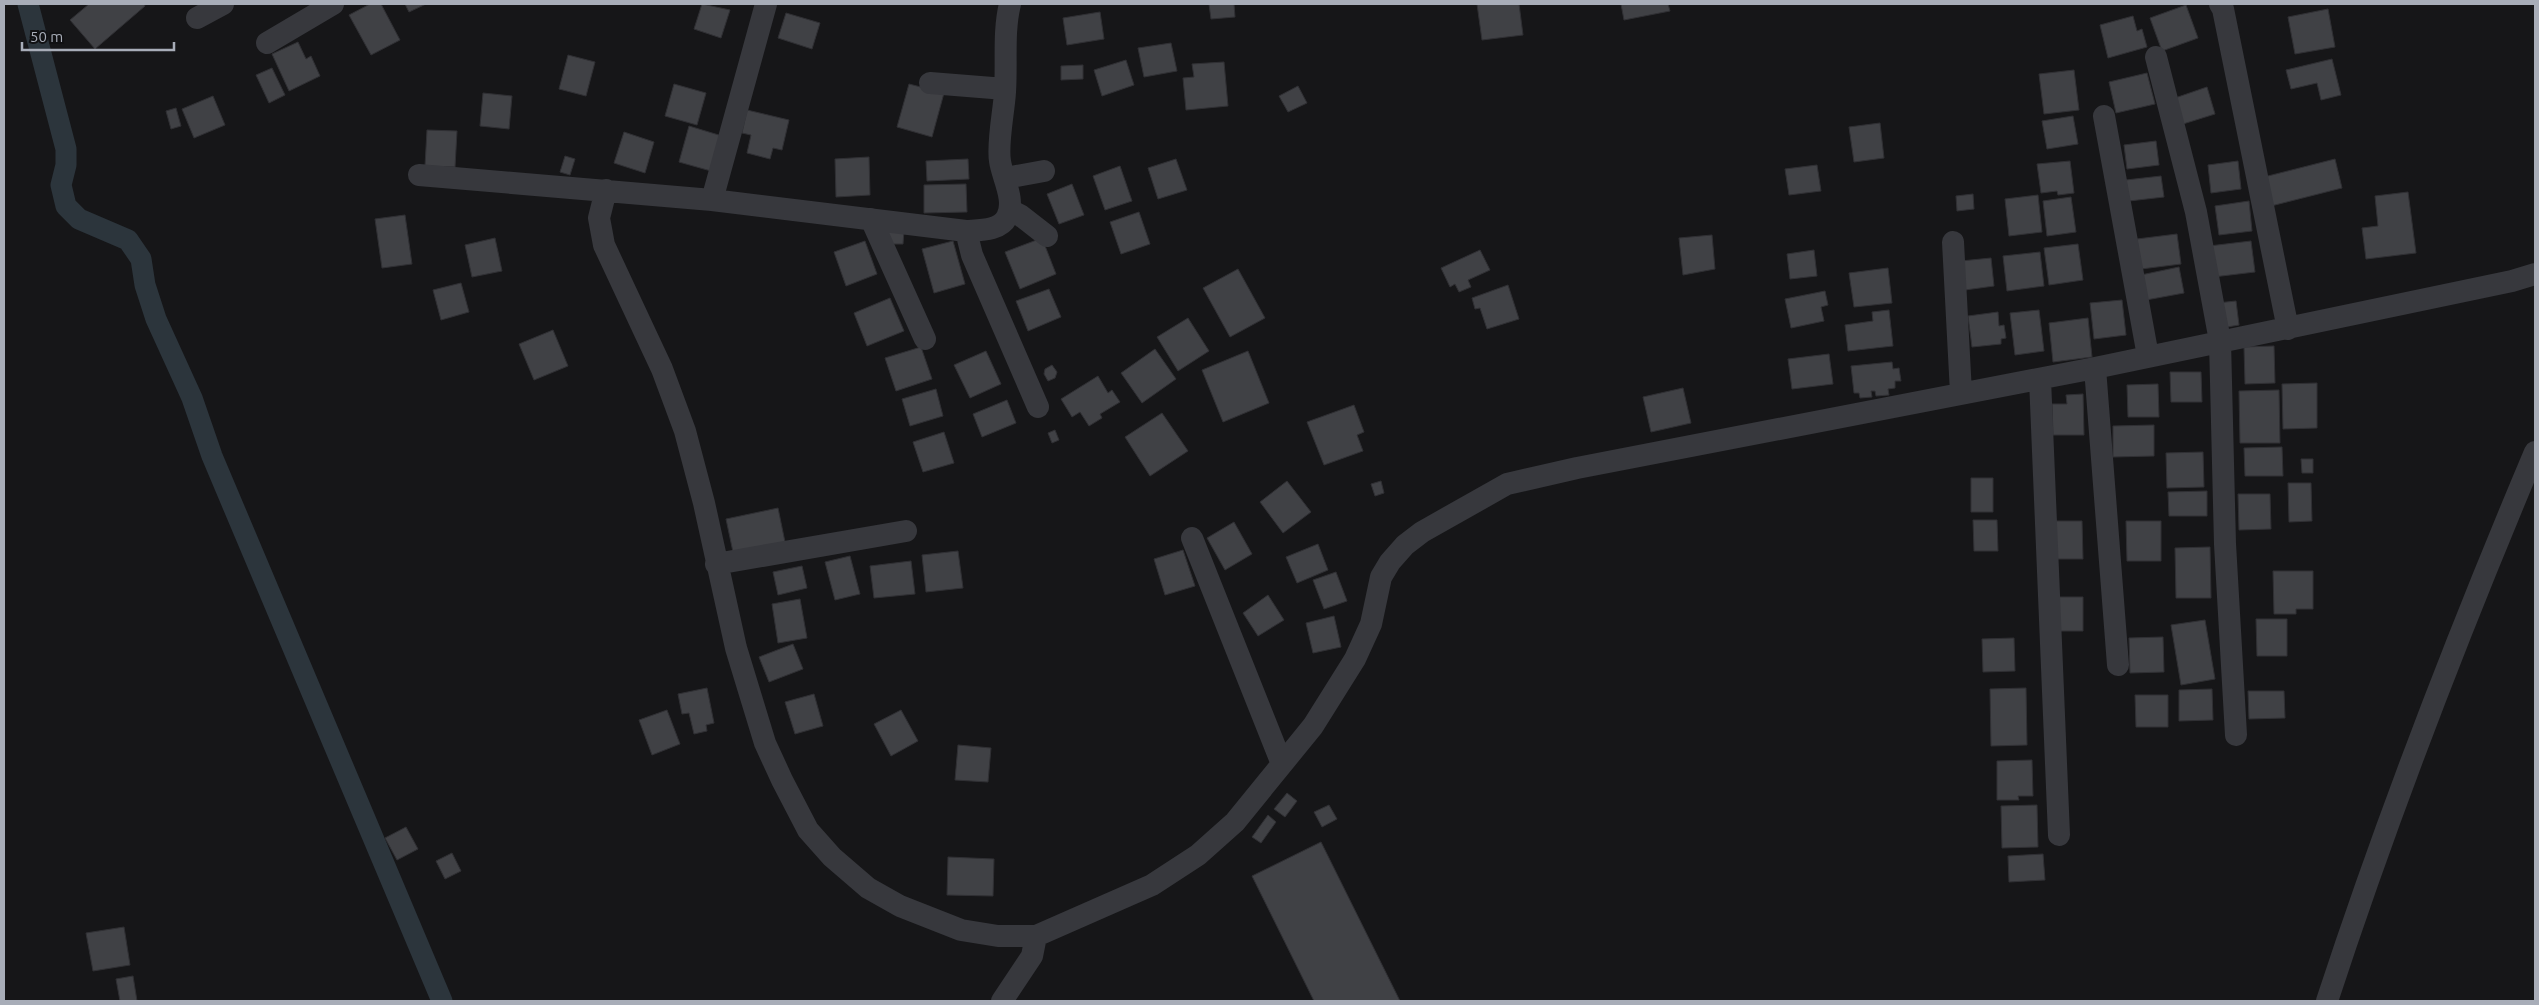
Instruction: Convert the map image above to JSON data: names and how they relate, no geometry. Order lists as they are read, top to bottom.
{
  "scale_bar": "50 m"
}
